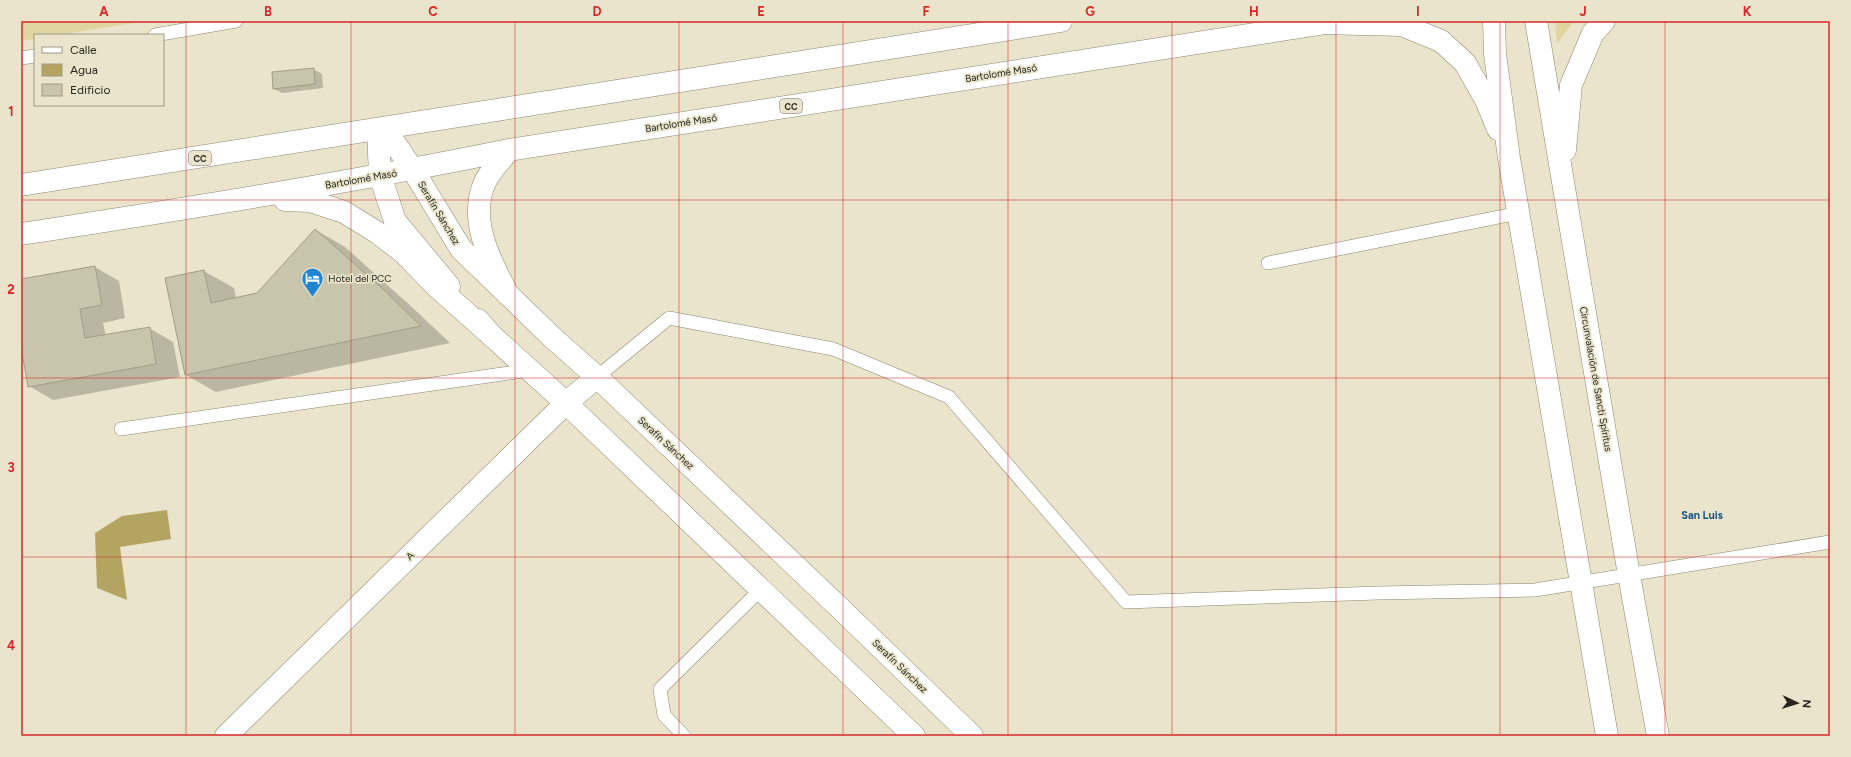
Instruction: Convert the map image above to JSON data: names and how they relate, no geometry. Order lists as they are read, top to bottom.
{
  "streets": {
    "main road": [
      "Bartolomé Masó",
      "CC",
      "Serafín Sánchez",
      "Circunvalación de Sancti Spíritus",
      "A"
    ]
  },
  "crossings": [
    ["Bartolomé Masó", "Serafín Sánchez"],
    ["CC", "Serafín Sánchez"],
    ["Serafín Sánchez", "A"]
  ],
  "districts": ["San Luis"],
  "places": {
    "hotel": ["Hotel del PCC"]
  },
  "legend": ["Calle", "Agua", "Edificio"],
  "north": "right",
  "grid": {
    "columns": [
      "A",
      "B",
      "C",
      "D",
      "E",
      "F",
      "G",
      "H",
      "I",
      "J",
      "K"
    ],
    "rows": [
      "1",
      "2",
      "3",
      "4"
    ]
  }
}
